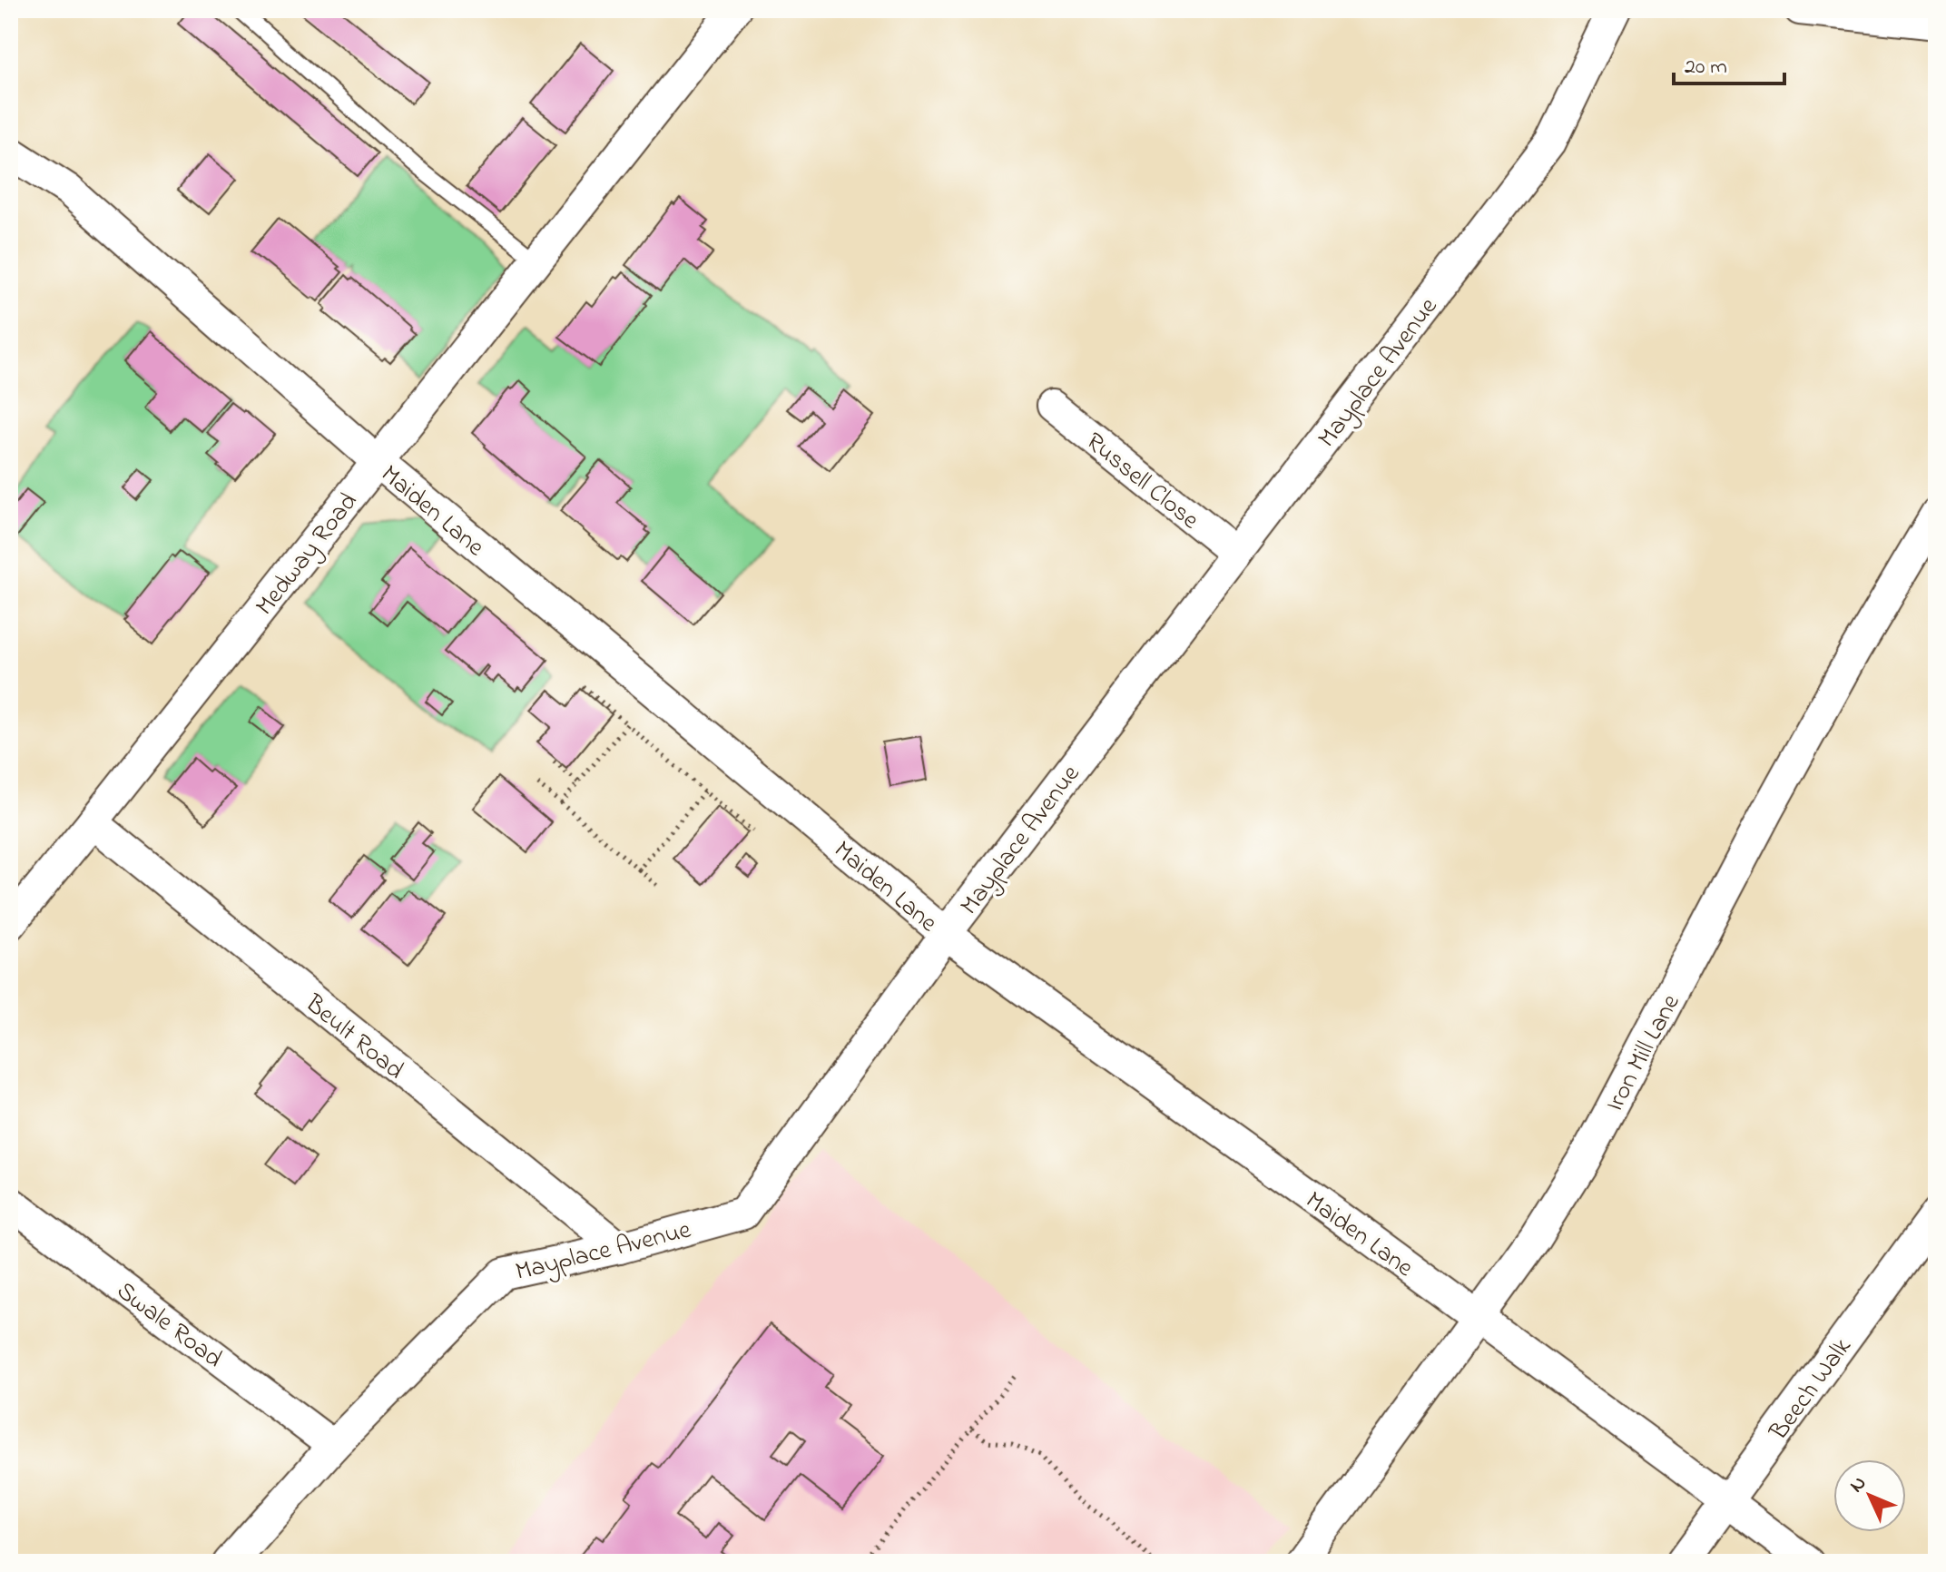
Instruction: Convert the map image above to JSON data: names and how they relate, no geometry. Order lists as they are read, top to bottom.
{
  "streets": {
    "street": [
      "Mayplace Avenue",
      "Russell Close",
      "Maiden Lane",
      "Medway Road",
      "Beult Road",
      "Iron Mill Lane",
      "Swale Road",
      "Beech Walk"
    ]
  },
  "crossings": [
    ["Mayplace Avenue", "Russell Close"],
    ["Mayplace Avenue", "Maiden Lane"],
    ["Mayplace Avenue", "Beult Road"],
    ["Mayplace Avenue", "Swale Road"],
    ["Maiden Lane", "Medway Road"],
    ["Maiden Lane", "Iron Mill Lane"],
    ["Maiden Lane", "Beech Walk"],
    ["Medway Road", "Beult Road"]
  ],
  "scale_bar": "20 m",
  "north": "top left"
}
